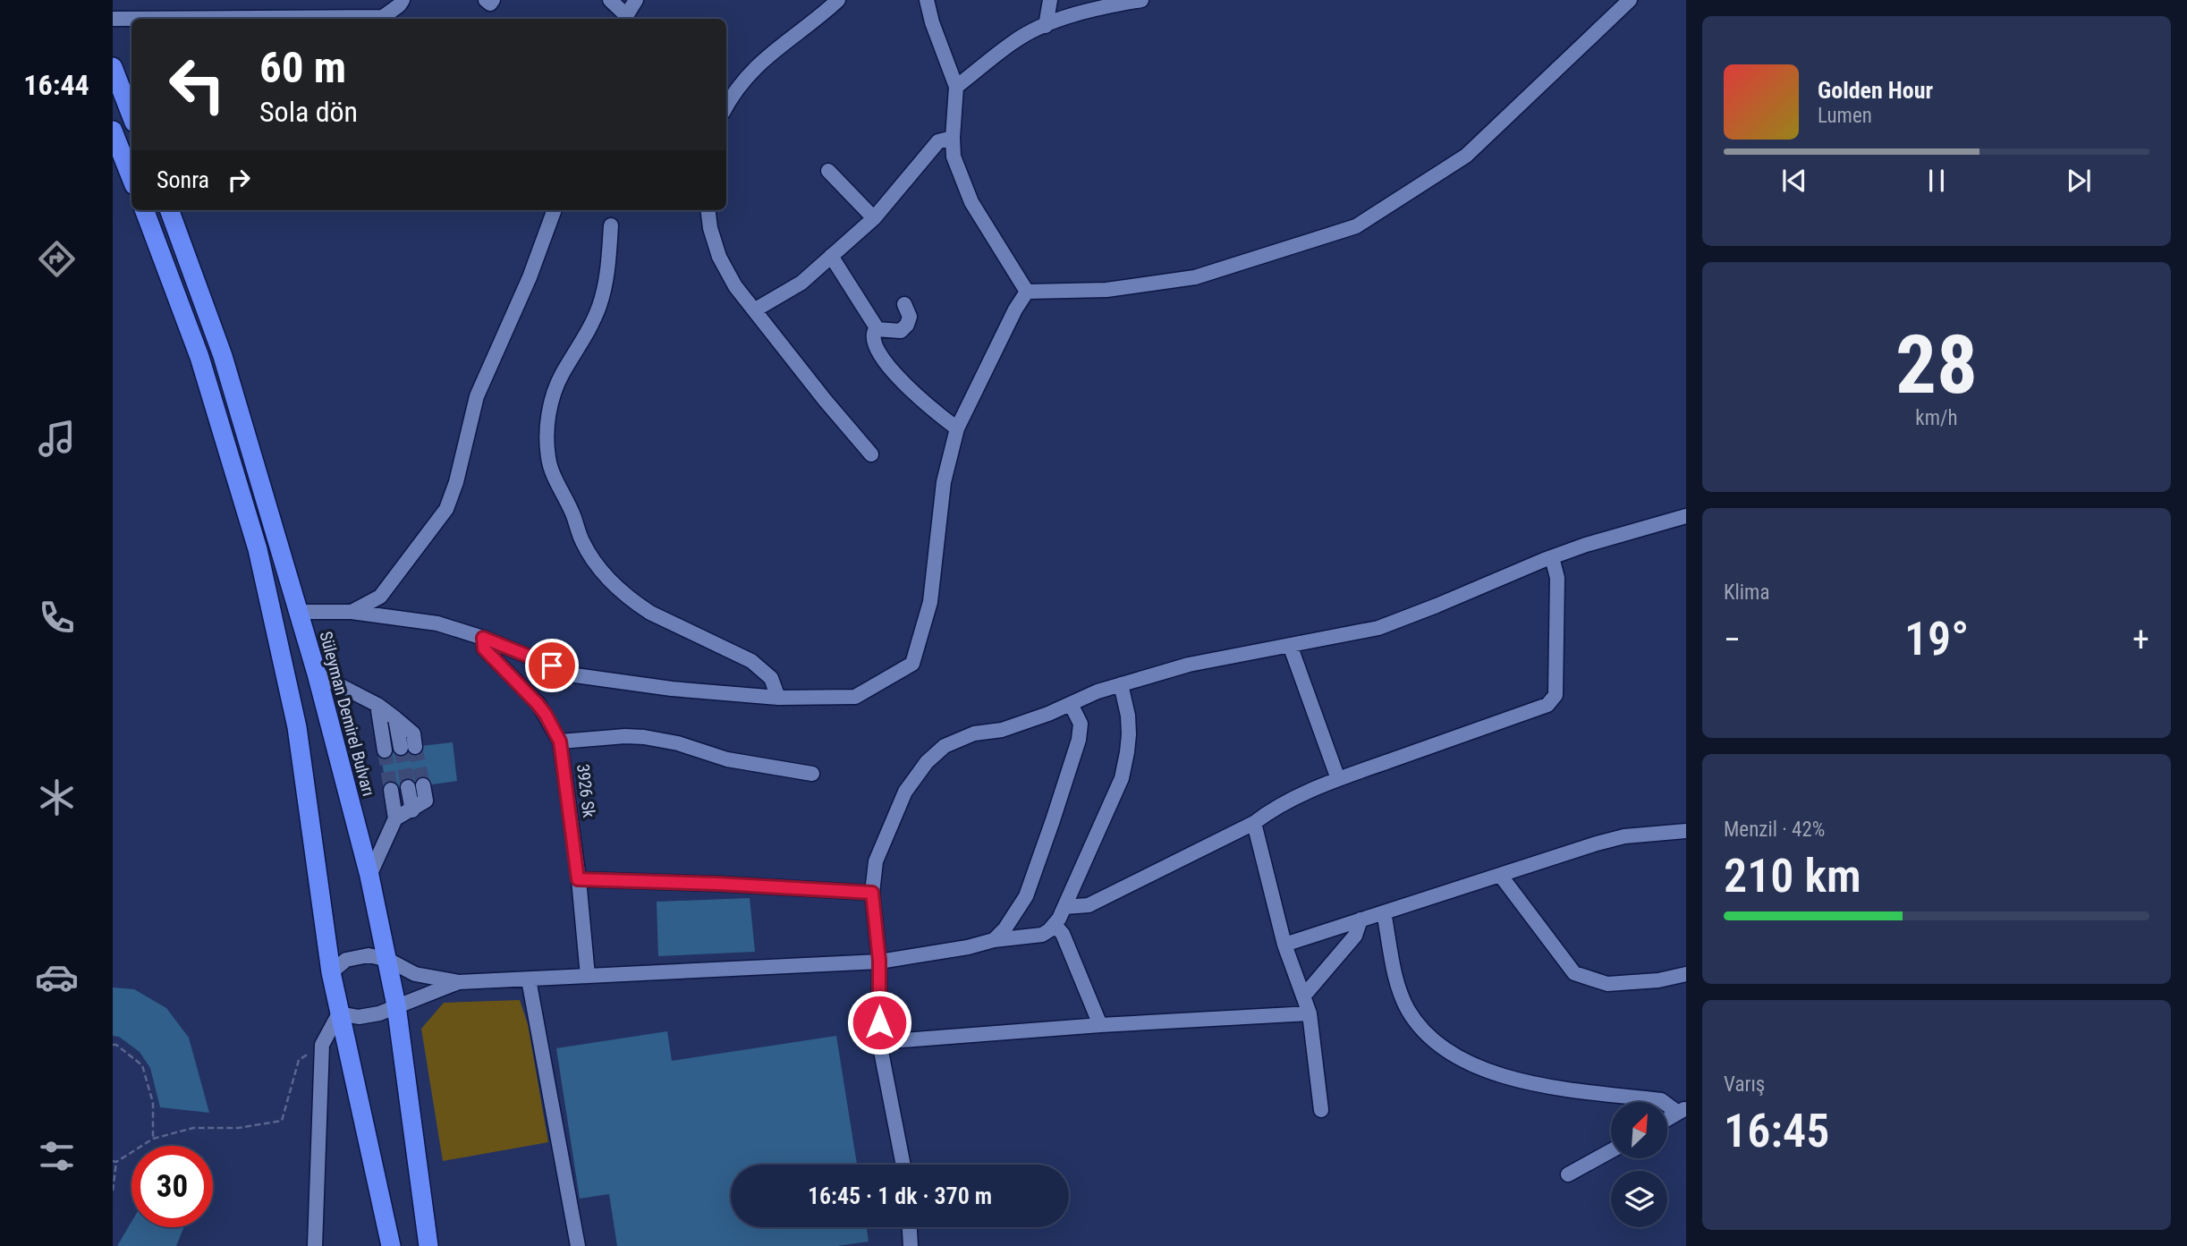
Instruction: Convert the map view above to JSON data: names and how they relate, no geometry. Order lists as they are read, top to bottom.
{
  "streets": {
    "highway": ["Süleyman Demirel Bulvarı"],
    "street": ["3926 Sk"]
  },
  "north": "top right",
  "page": {
    "tabs": "16:44",
    "turn": ["60 m", "Sola dön"],
    "song": ["Golden Hour", "Lumen"],
    "then": "Sonra",
    "tile": [
      ["28", "km/h"],
      "Klima",
      ["Menzil · 42%", "210 km"],
      ["Varış", "16:45"]
    ],
    "heat": ["−", "19°", "+"],
    "limit": "30",
    "trip": "16:45 · 1 dk · 370 m"
  }
}
